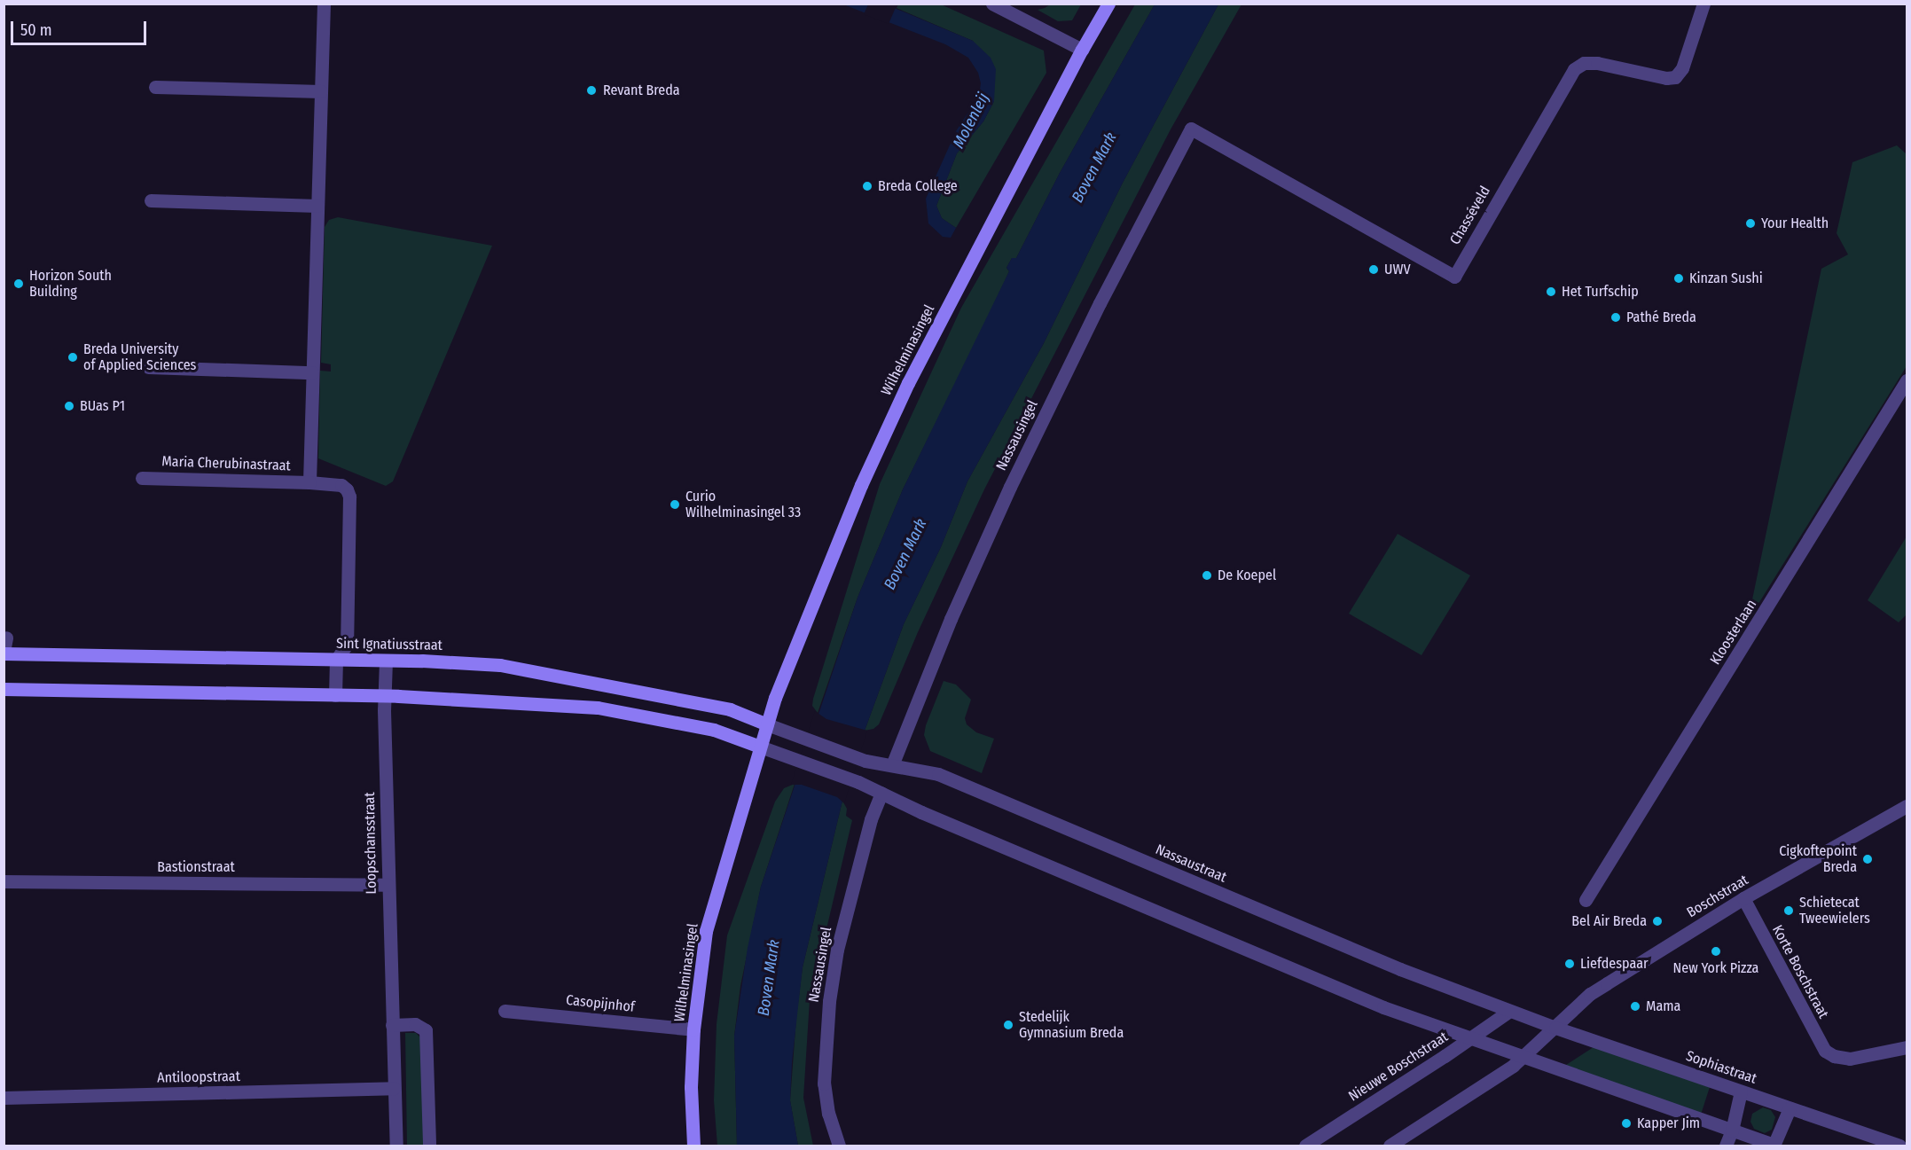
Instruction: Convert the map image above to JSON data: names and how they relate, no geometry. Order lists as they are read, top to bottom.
{
  "streets": {
    "main road": ["Wilhelminasingel", "Sint Ignatiusstraat"],
    "street": [
      "Chasséveld",
      "Nassausingel",
      "Maria Cherubinastraat",
      "Kloosterlaan",
      "Loopschansstraat",
      "Nassaustraat",
      "Bastionstraat",
      "Boschstraat",
      "Korte Boschstraat",
      "Casopijnhof",
      "Nieuwe Boschstraat",
      "Sophiastraat",
      "Antiloopstraat"
    ]
  },
  "crossings": [
    ["Chasséveld", "Nassausingel"],
    ["Wilhelminasingel", "Sint Ignatiusstraat"],
    ["Wilhelminasingel", "Nassaustraat"],
    ["Wilhelminasingel", "Casopijnhof"],
    ["Nassausingel", "Nassaustraat"],
    ["Maria Cherubinastraat", "Sint Ignatiusstraat"],
    ["Sint Ignatiusstraat", "Loopschansstraat"],
    ["Sint Ignatiusstraat", "Nassaustraat"],
    ["Loopschansstraat", "Bastionstraat"],
    ["Loopschansstraat", "Antiloopstraat"],
    ["Nassaustraat", "Nieuwe Boschstraat"],
    ["Nassaustraat", "Sophiastraat"],
    ["Boschstraat", "Korte Boschstraat"],
    ["Boschstraat", "Sophiastraat"]
  ],
  "water": ["Molenleij", "Boven Mark"],
  "places": [
    "Revant Breda",
    "Breda College",
    "Your Health",
    "UWV",
    "Kinzan Sushi",
    "Horizon South Building",
    "Het Turfschip",
    "Pathé Breda",
    "Breda University of Applied Sciences",
    "BUas P1",
    "Curio Wilhelminasingel 33",
    "De Koepel",
    "Cigkoftepoint Breda",
    "Schietecat Tweewielers",
    "Bel Air Breda",
    "New York Pizza",
    "Liefdespaar",
    "Mama",
    "Stedelijk Gymnasium Breda",
    "Kapper Jim"
  ],
  "scale_bar": "50 m"
}
